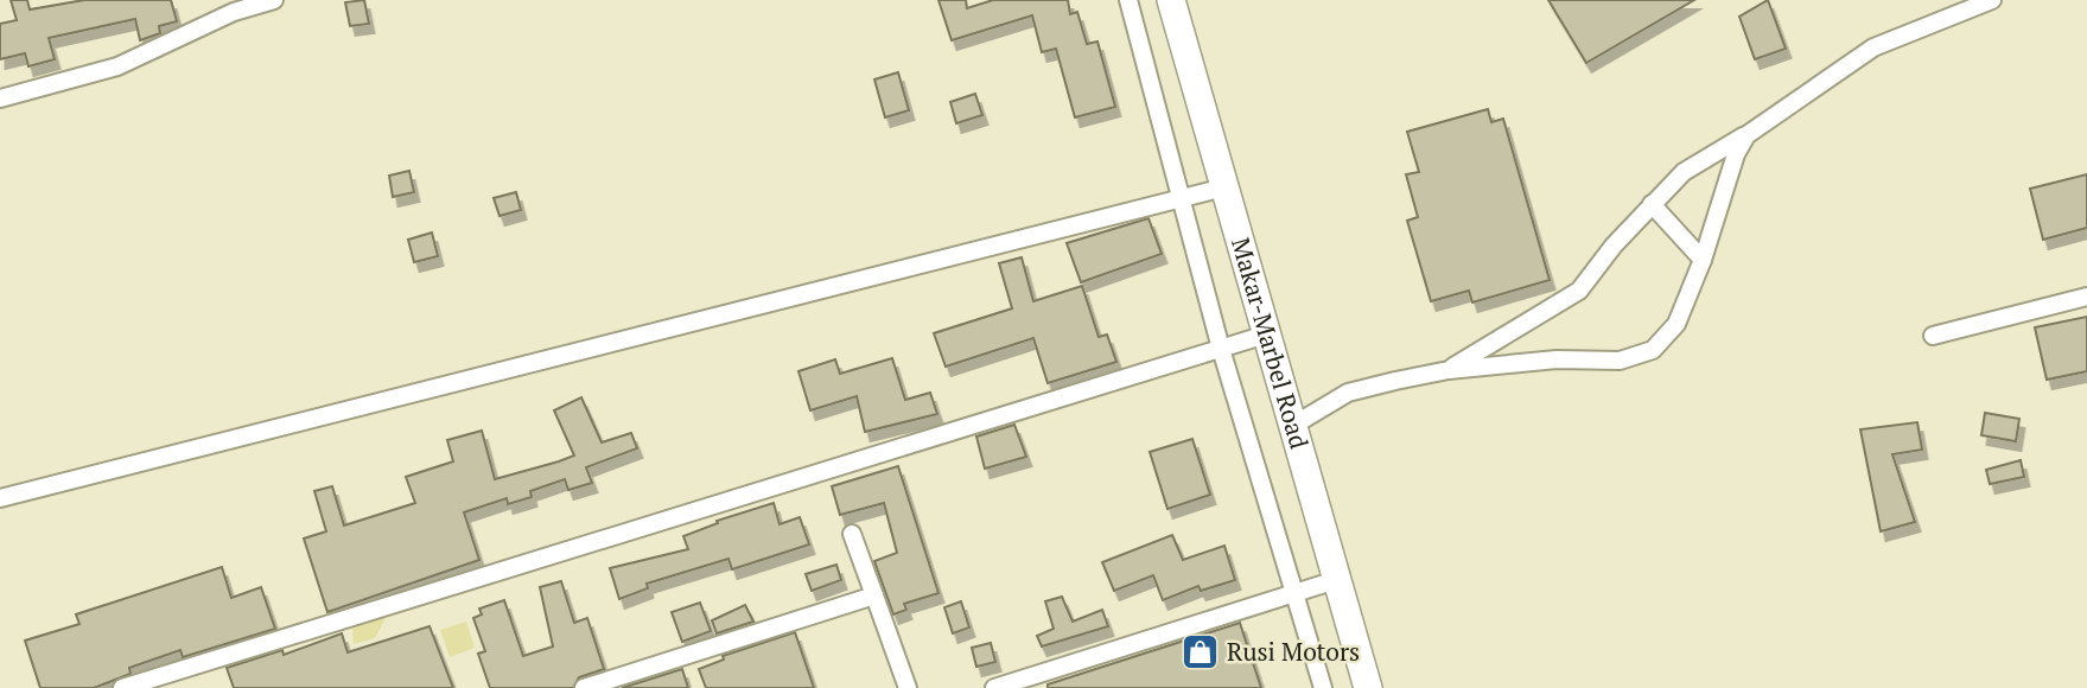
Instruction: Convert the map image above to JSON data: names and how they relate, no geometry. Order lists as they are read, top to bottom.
{
  "streets": {
    "main road": ["Makar-Marbel Road"]
  },
  "places": {
    "shop": ["Rusi Motors"]
  }
}
